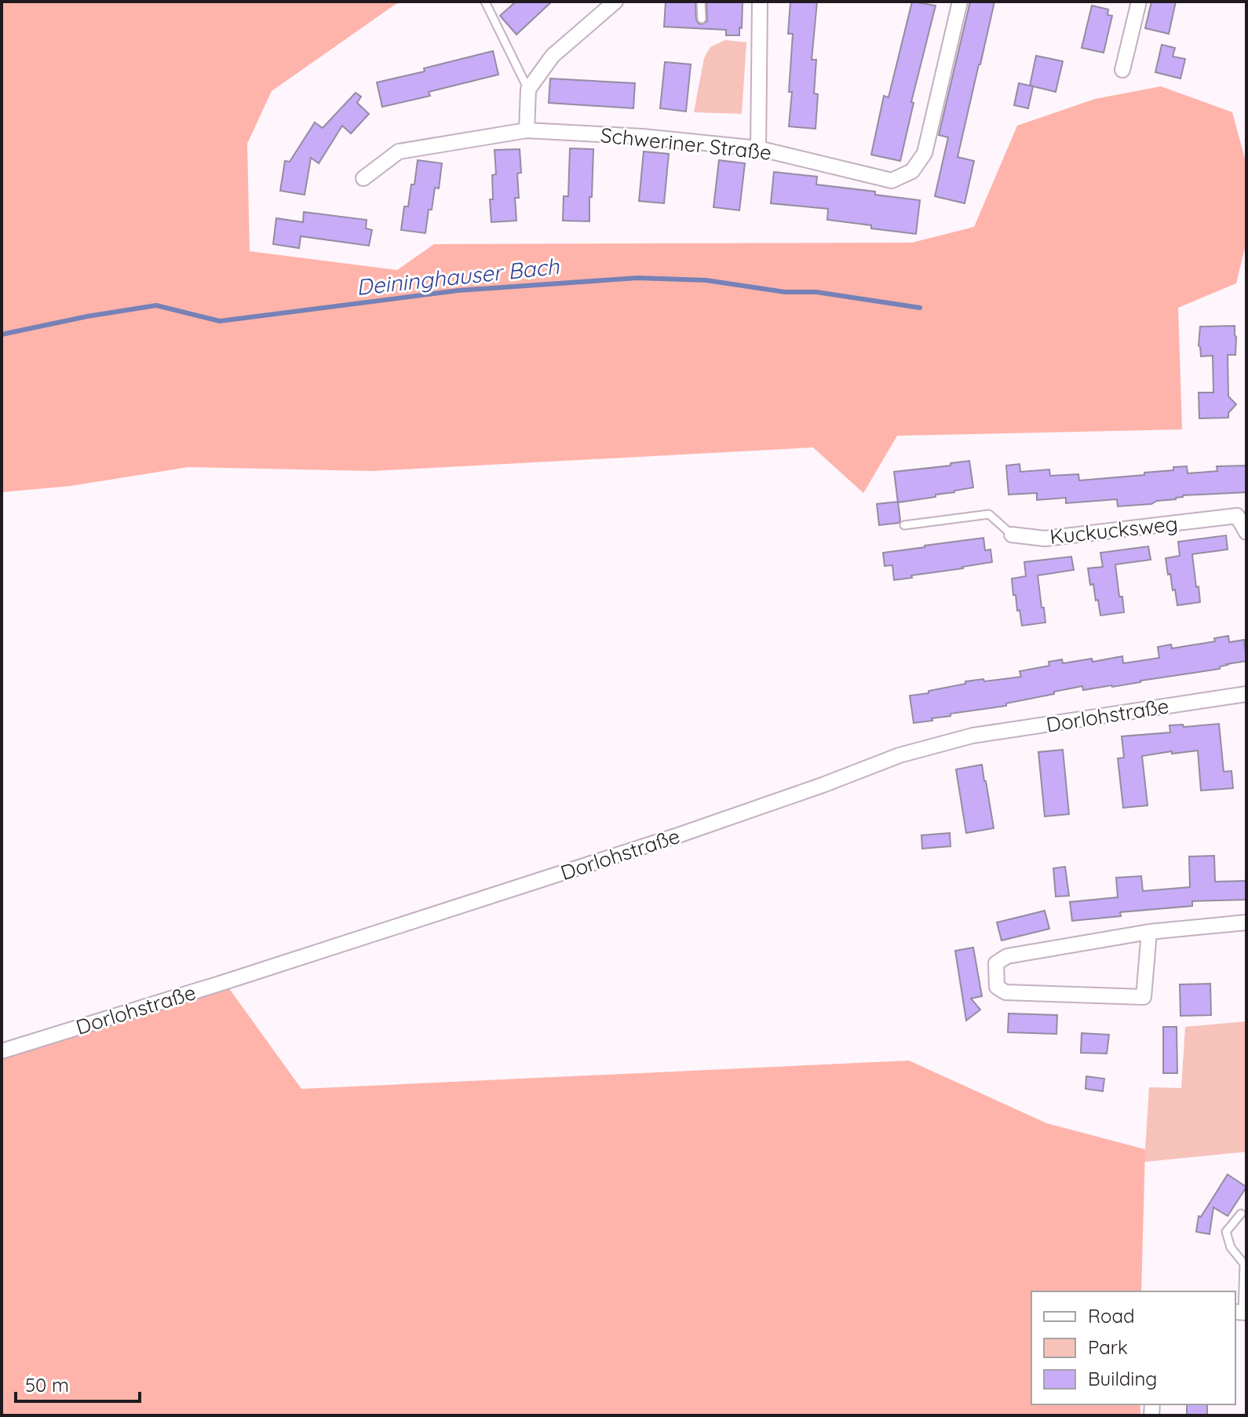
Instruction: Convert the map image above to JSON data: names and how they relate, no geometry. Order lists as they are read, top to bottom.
{
  "streets": {
    "street": ["Schweriner Straße", "Kuckucksweg", "Dorlohstraße"]
  },
  "water": ["Deininghauser Bach"],
  "legend": ["Road", "Park", "Building"],
  "scale_bar": "50 m"
}
